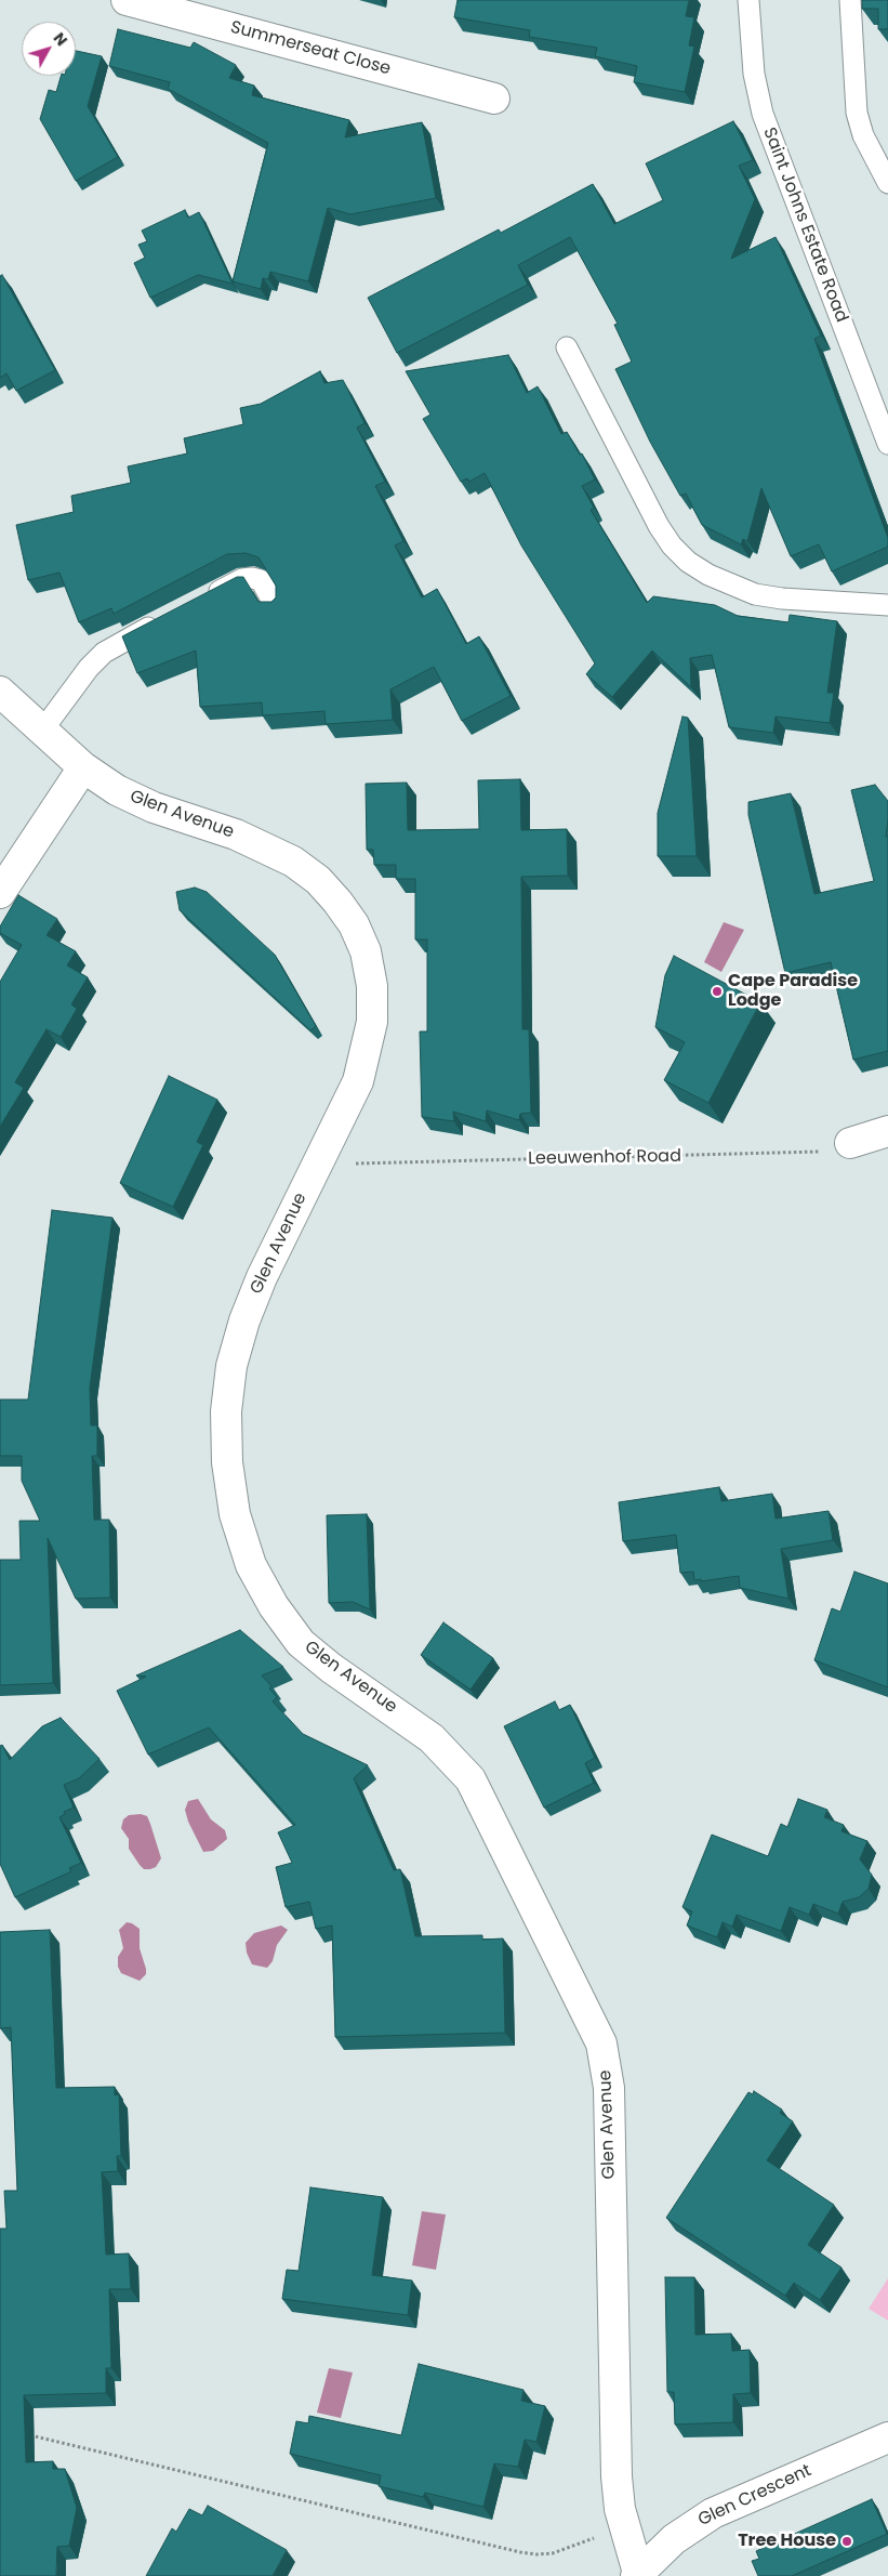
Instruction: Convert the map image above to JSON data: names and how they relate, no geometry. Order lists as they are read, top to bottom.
{
  "streets": {
    "street": ["Summerseat Close", "Glen Avenue", "Glen Crescent"],
    "lane": ["Saint Johns Estate Road"],
    "path": ["Leeuwenhof Road"]
  },
  "crossings": [
    ["Glen Avenue", "Leeuwenhof Road"],
    ["Glen Avenue", "Glen Crescent"]
  ],
  "places": ["Cape Paradise Lodge", "Tree House"],
  "north": "top right"
}
